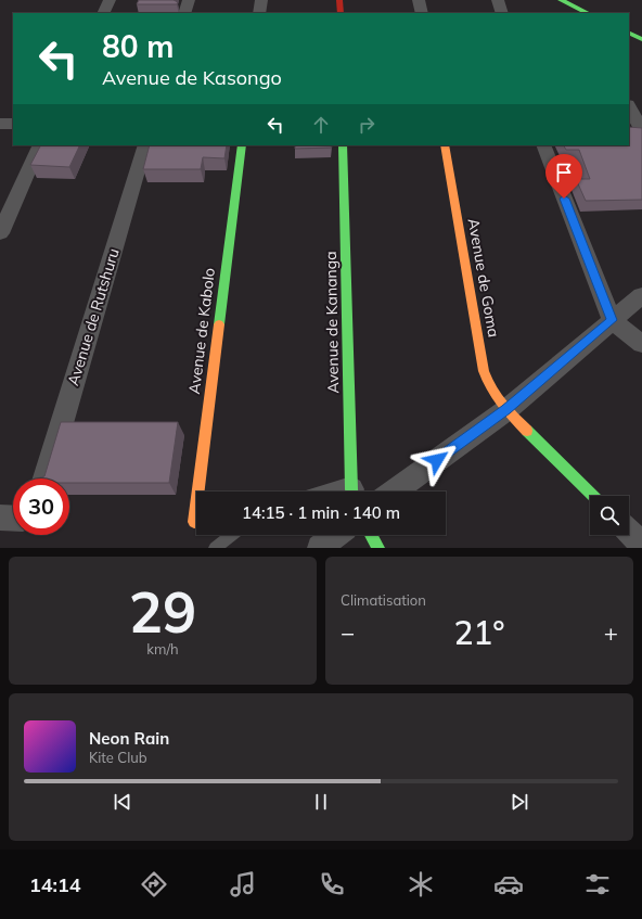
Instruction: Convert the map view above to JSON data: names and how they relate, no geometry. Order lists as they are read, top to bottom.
{
  "streets": {
    "street": [
      "Avenue de Goma",
      "Avenue de Rutshuru",
      "Avenue de Kananga",
      "Avenue de Kabolo"
    ]
  },
  "page": {
    "turn": ["80 m", "Avenue de Kasongo"],
    "limit": "30",
    "trip": "14:15 · 1 min · 140 m",
    "tile": [
      ["29", "km/h"],
      "Climatisation"
    ],
    "heat": ["−", "21°", "+"],
    "song": ["Neon Rain", "Kite Club"],
    "tabs": "14:14"
  }
}
